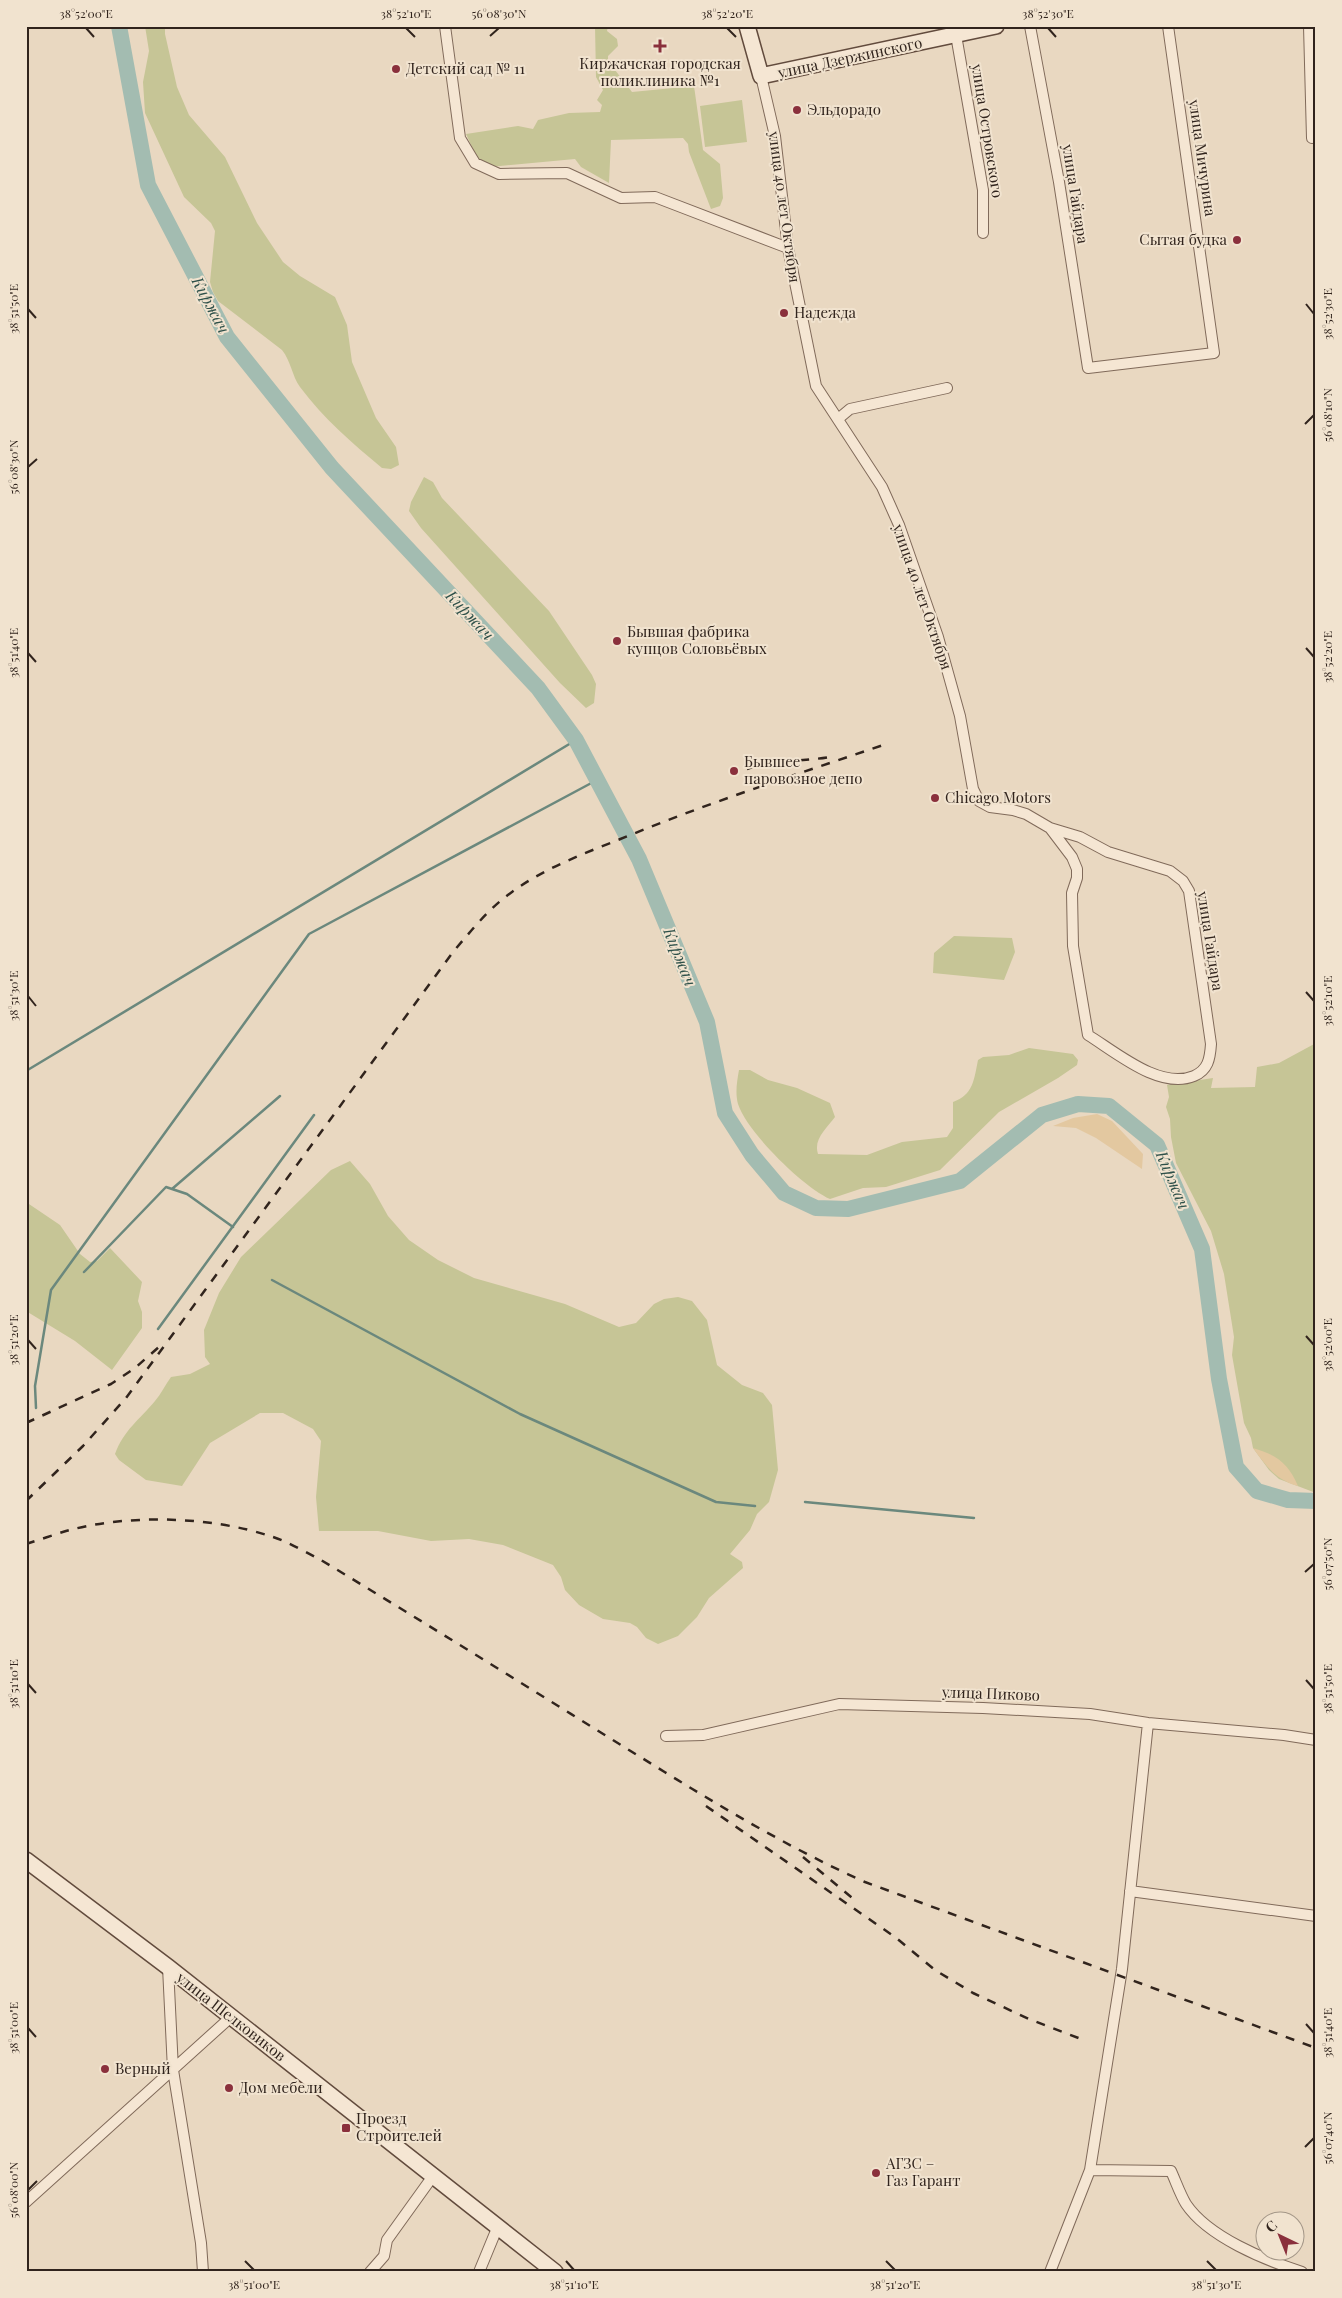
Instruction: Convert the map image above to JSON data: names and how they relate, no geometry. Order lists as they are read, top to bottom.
{
  "streets": {
    "street": [
      "улица Дзержинского",
      "улица Островского",
      "улица Мичурина",
      "улица Гайдара",
      "улица 40 лет Октября",
      "улица Пиково",
      "улица Шелковиков"
    ]
  },
  "crossings": [
    ["улица Дзержинского", "улица Островского"],
    ["улица Дзержинского", "улица 40 лет Октября"],
    ["улица Мичурина", "улица Гайдара"],
    ["улица Гайдара", "улица 40 лет Октября"]
  ],
  "water": ["Киржач"],
  "places": {
    "health": ["Киржачская городская поликлиника №1"],
    "other": [
      "Детский сад № 11",
      "Эльдорадо",
      "Сытая будка",
      "Надежда",
      "Бывшая фабрика купцов Соловьёвых",
      "Бывшее паровозное депо",
      "Chicago Motors",
      "Верный",
      "Дом мебели",
      "АГЗС – Газ Гарант"
    ],
    "transit": ["Проезд Строителей"]
  },
  "north": "top left",
  "coordinates": [
    "38°52'00\"E",
    "38°52'10\"E",
    "56°08'30\"N",
    "38°52'20\"E",
    "38°52'30\"E",
    "38°51'50\"E",
    "56°08'10\"N",
    "38°51'40\"E",
    "38°51'30\"E",
    "38°51'20\"E",
    "56°07'50\"N",
    "38°51'10\"E",
    "38°51'00\"E",
    "56°07'40\"N",
    "56°08'00\"N"
  ]
}
